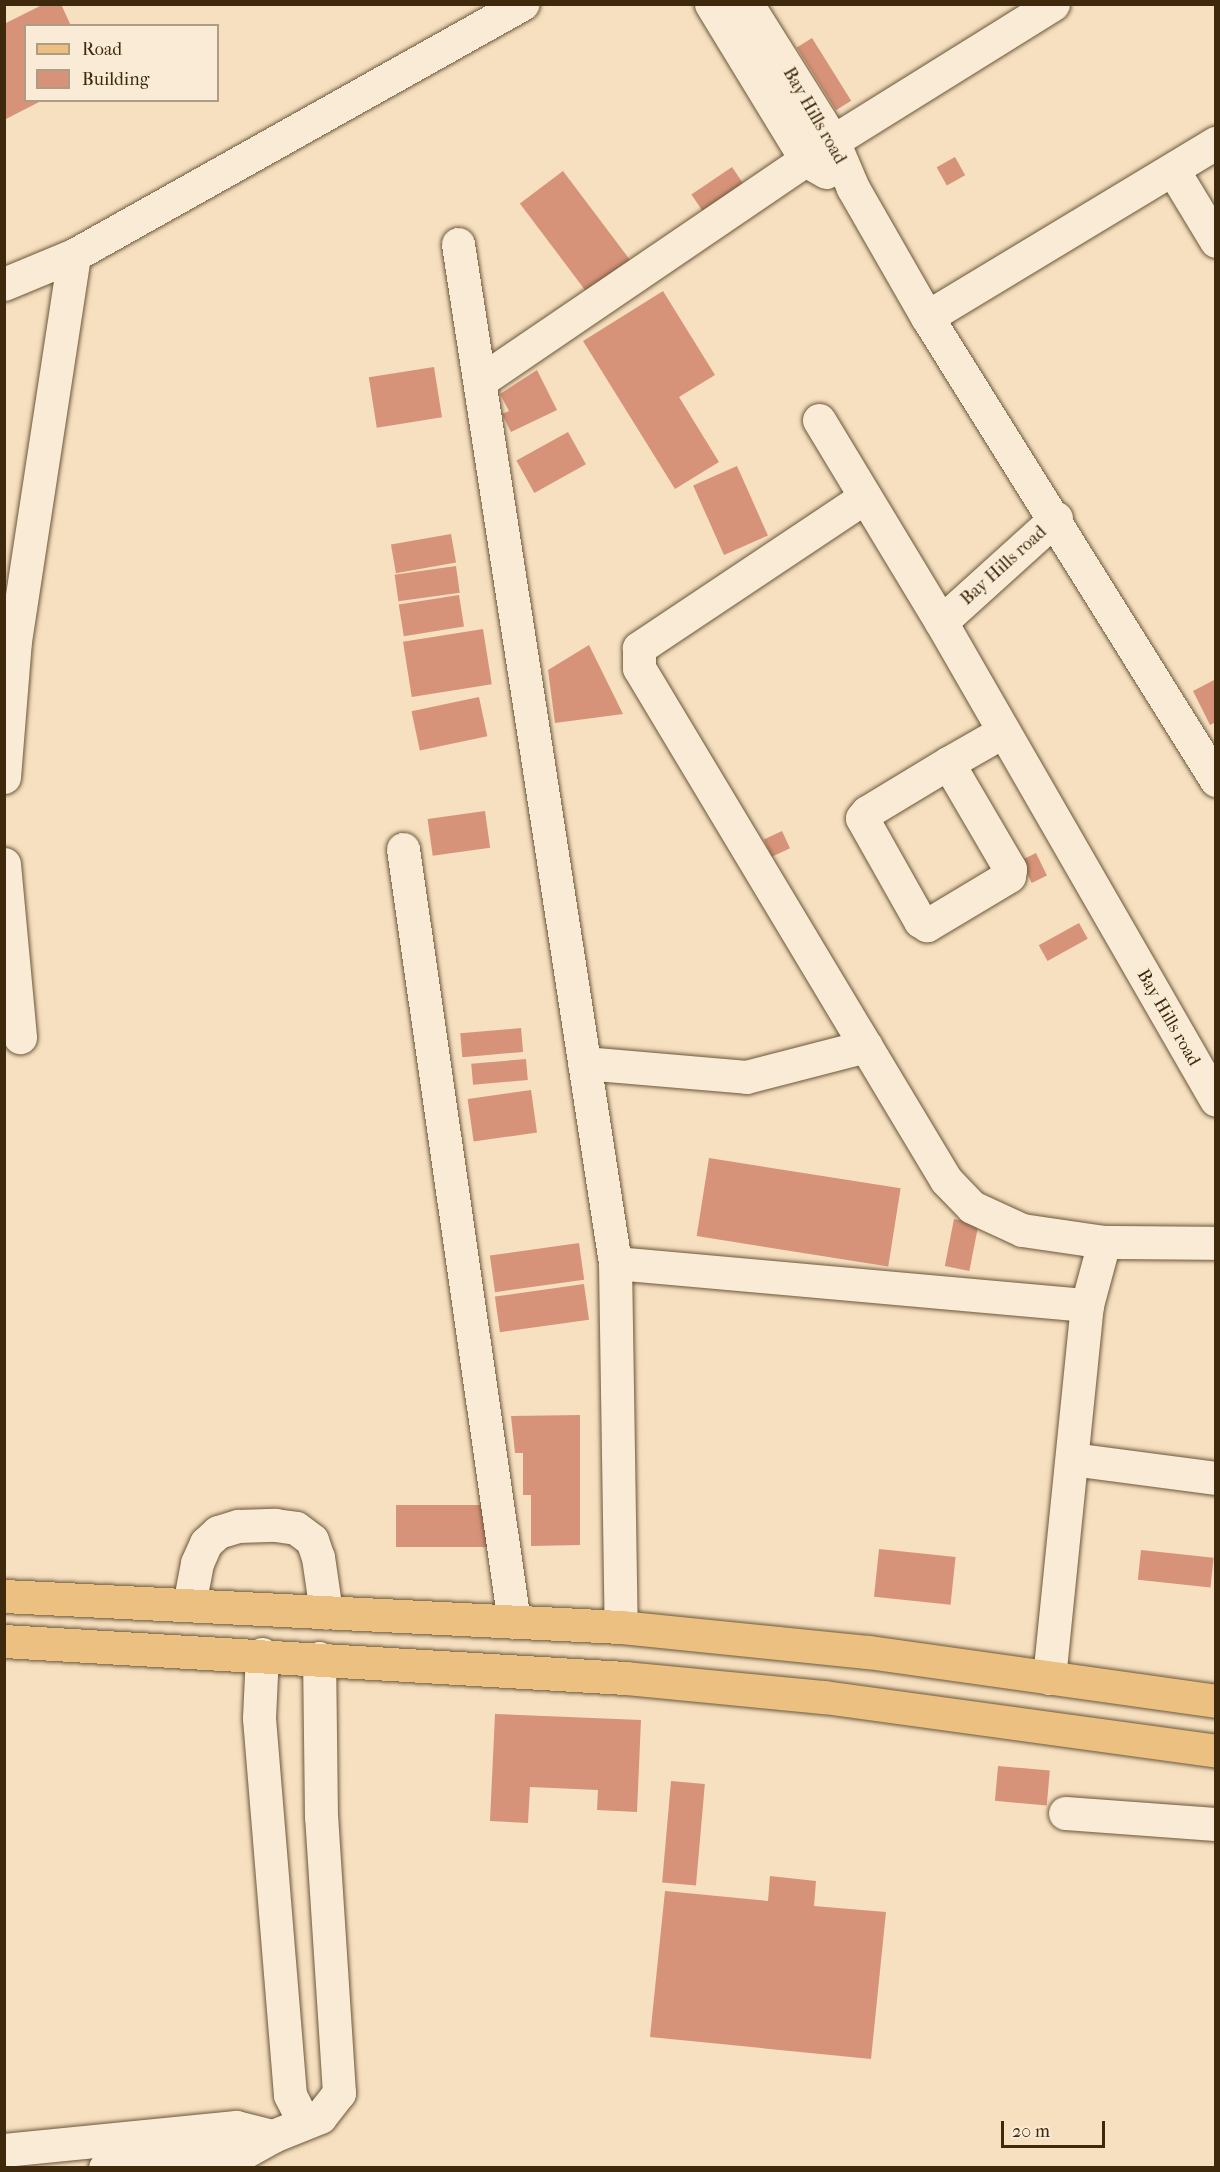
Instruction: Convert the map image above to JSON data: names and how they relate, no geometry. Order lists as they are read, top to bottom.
{
  "streets": {
    "street": ["Bay Hills road"]
  },
  "legend": ["Road", "Building"],
  "scale_bar": "20 m"
}
